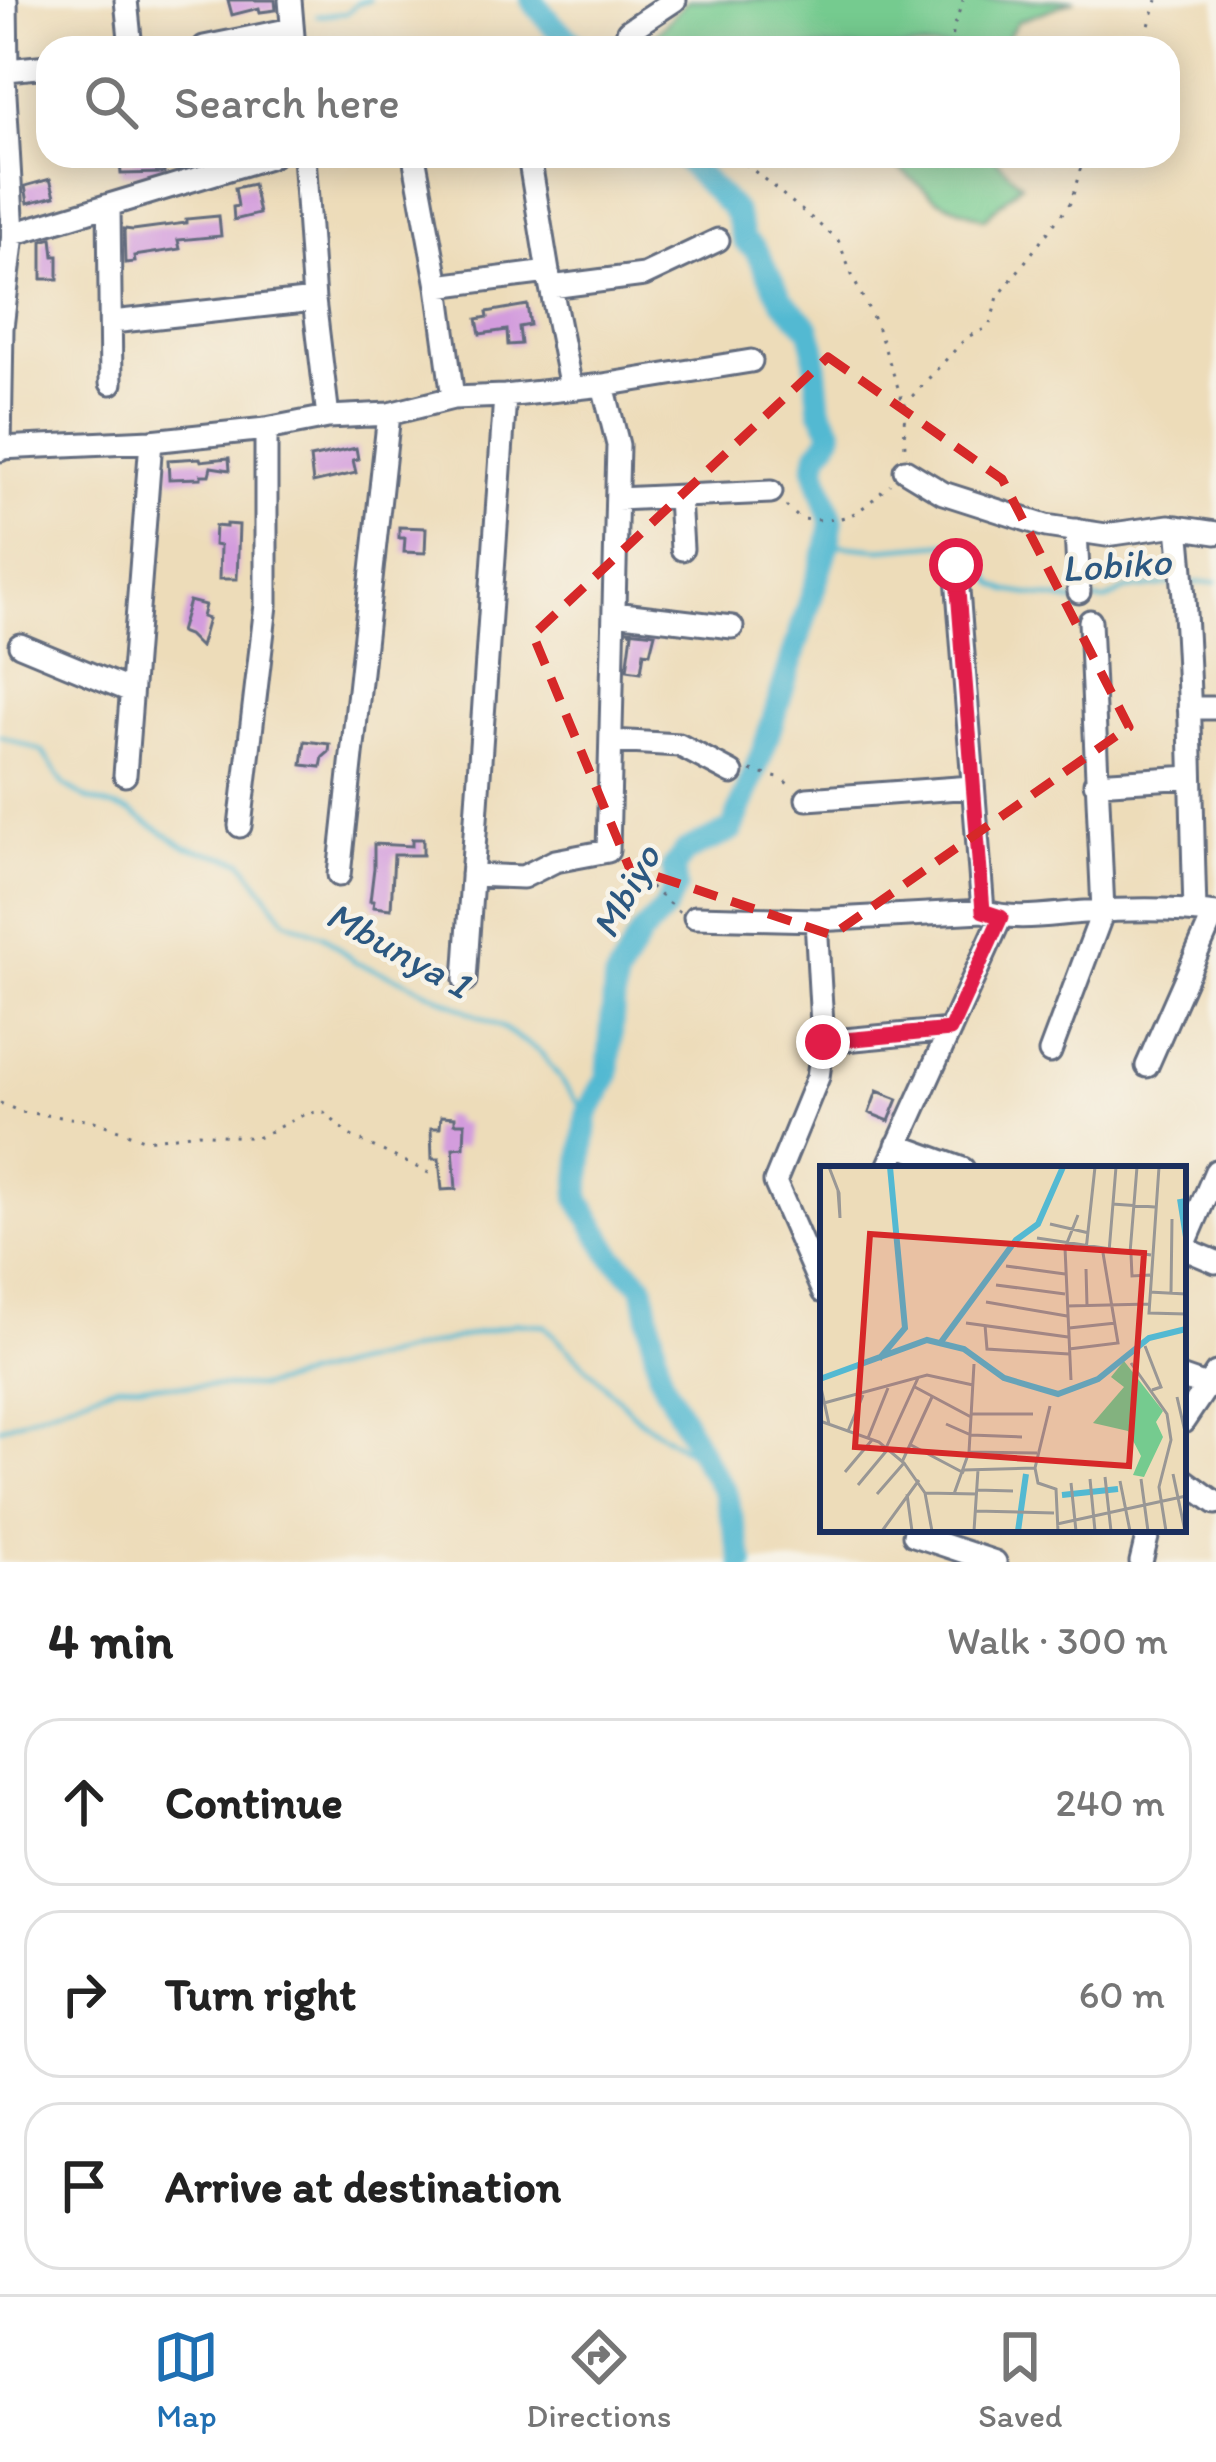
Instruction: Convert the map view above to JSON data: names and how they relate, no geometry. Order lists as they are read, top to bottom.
{
  "water": ["Lobiko", "Mbiyo", "Mbunya 1"],
  "page": {
    "search": "Search here",
    "heading": ["4 min", "Walk · 300 m"],
    "list": [
      ["Continue", "240 m"],
      ["Turn right", "60 m"],
      "Arrive at destination"
    ],
    "nav": ["Map", "Directions", "Saved"]
  }
}
